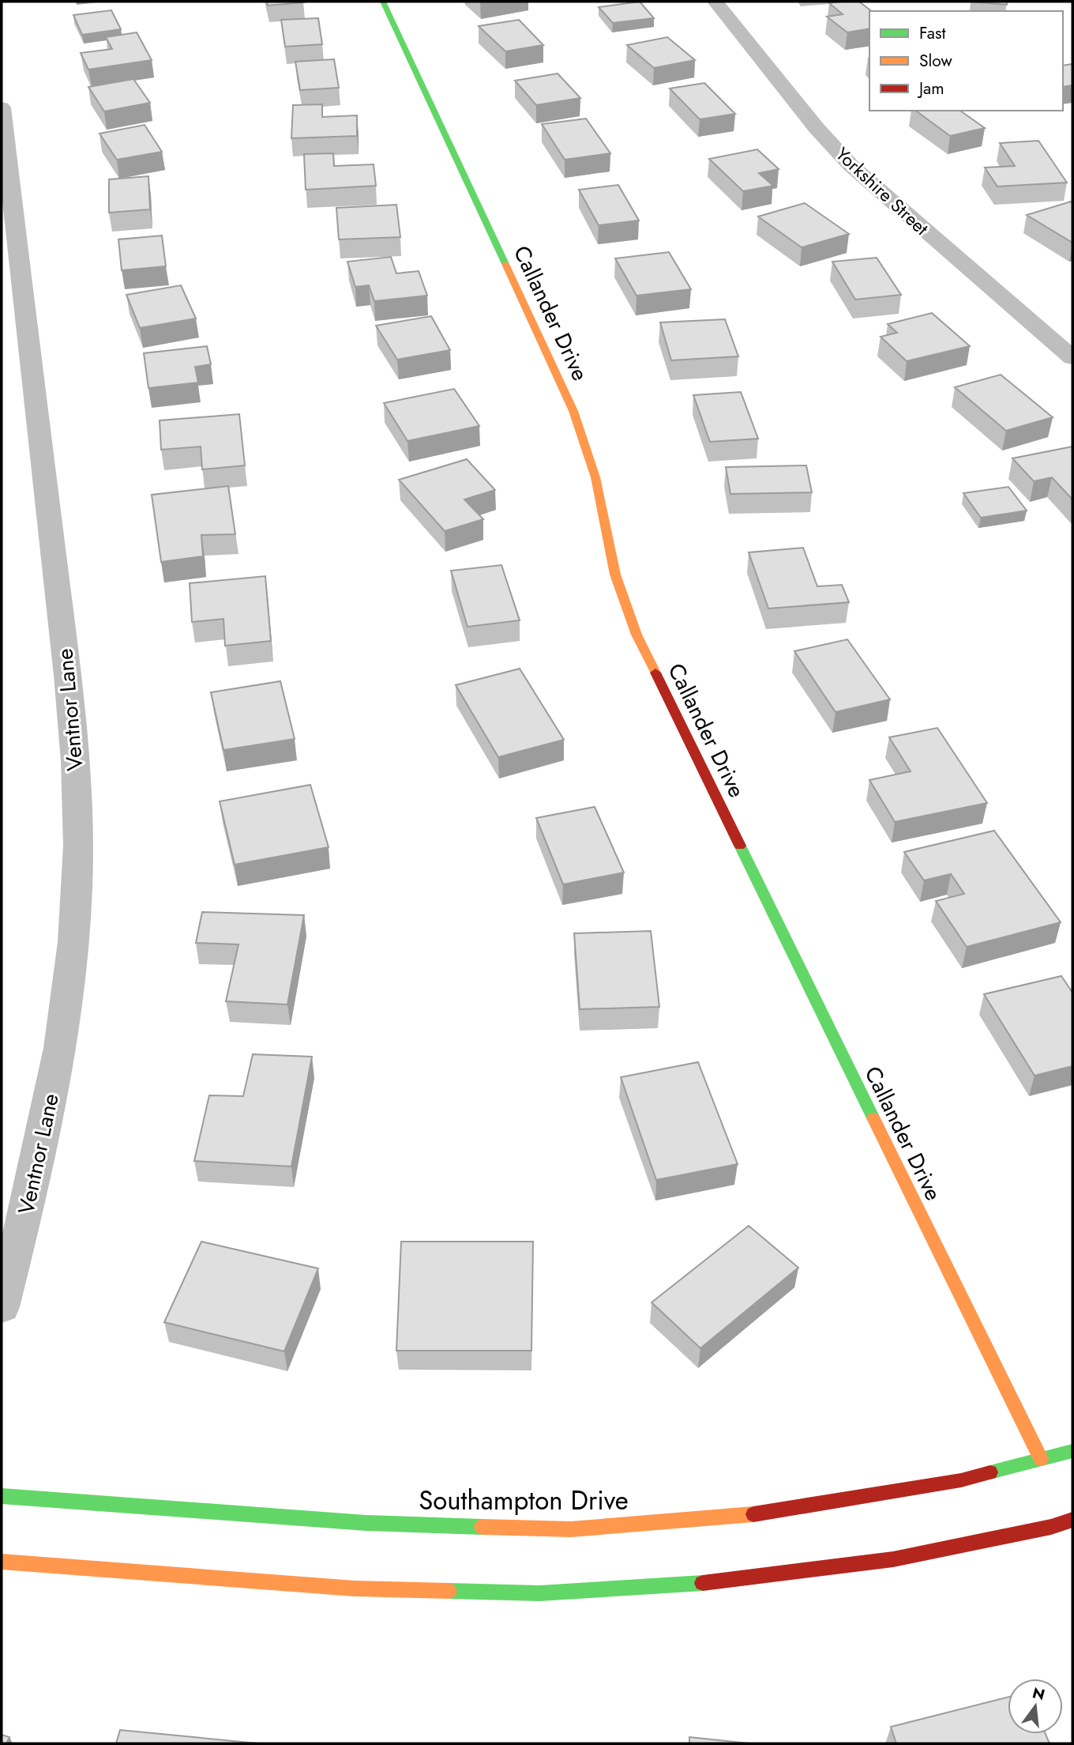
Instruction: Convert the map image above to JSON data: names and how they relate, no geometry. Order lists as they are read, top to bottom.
{
  "streets": {
    "street": [
      "Yorkshire Street",
      "Callander Drive",
      "Ventnor Lane",
      "Southampton Drive"
    ]
  },
  "crossings": [
    ["Callander Drive", "Southampton Drive"]
  ],
  "legend": ["Fast", "Slow", "Jam"],
  "north": "top"
}
